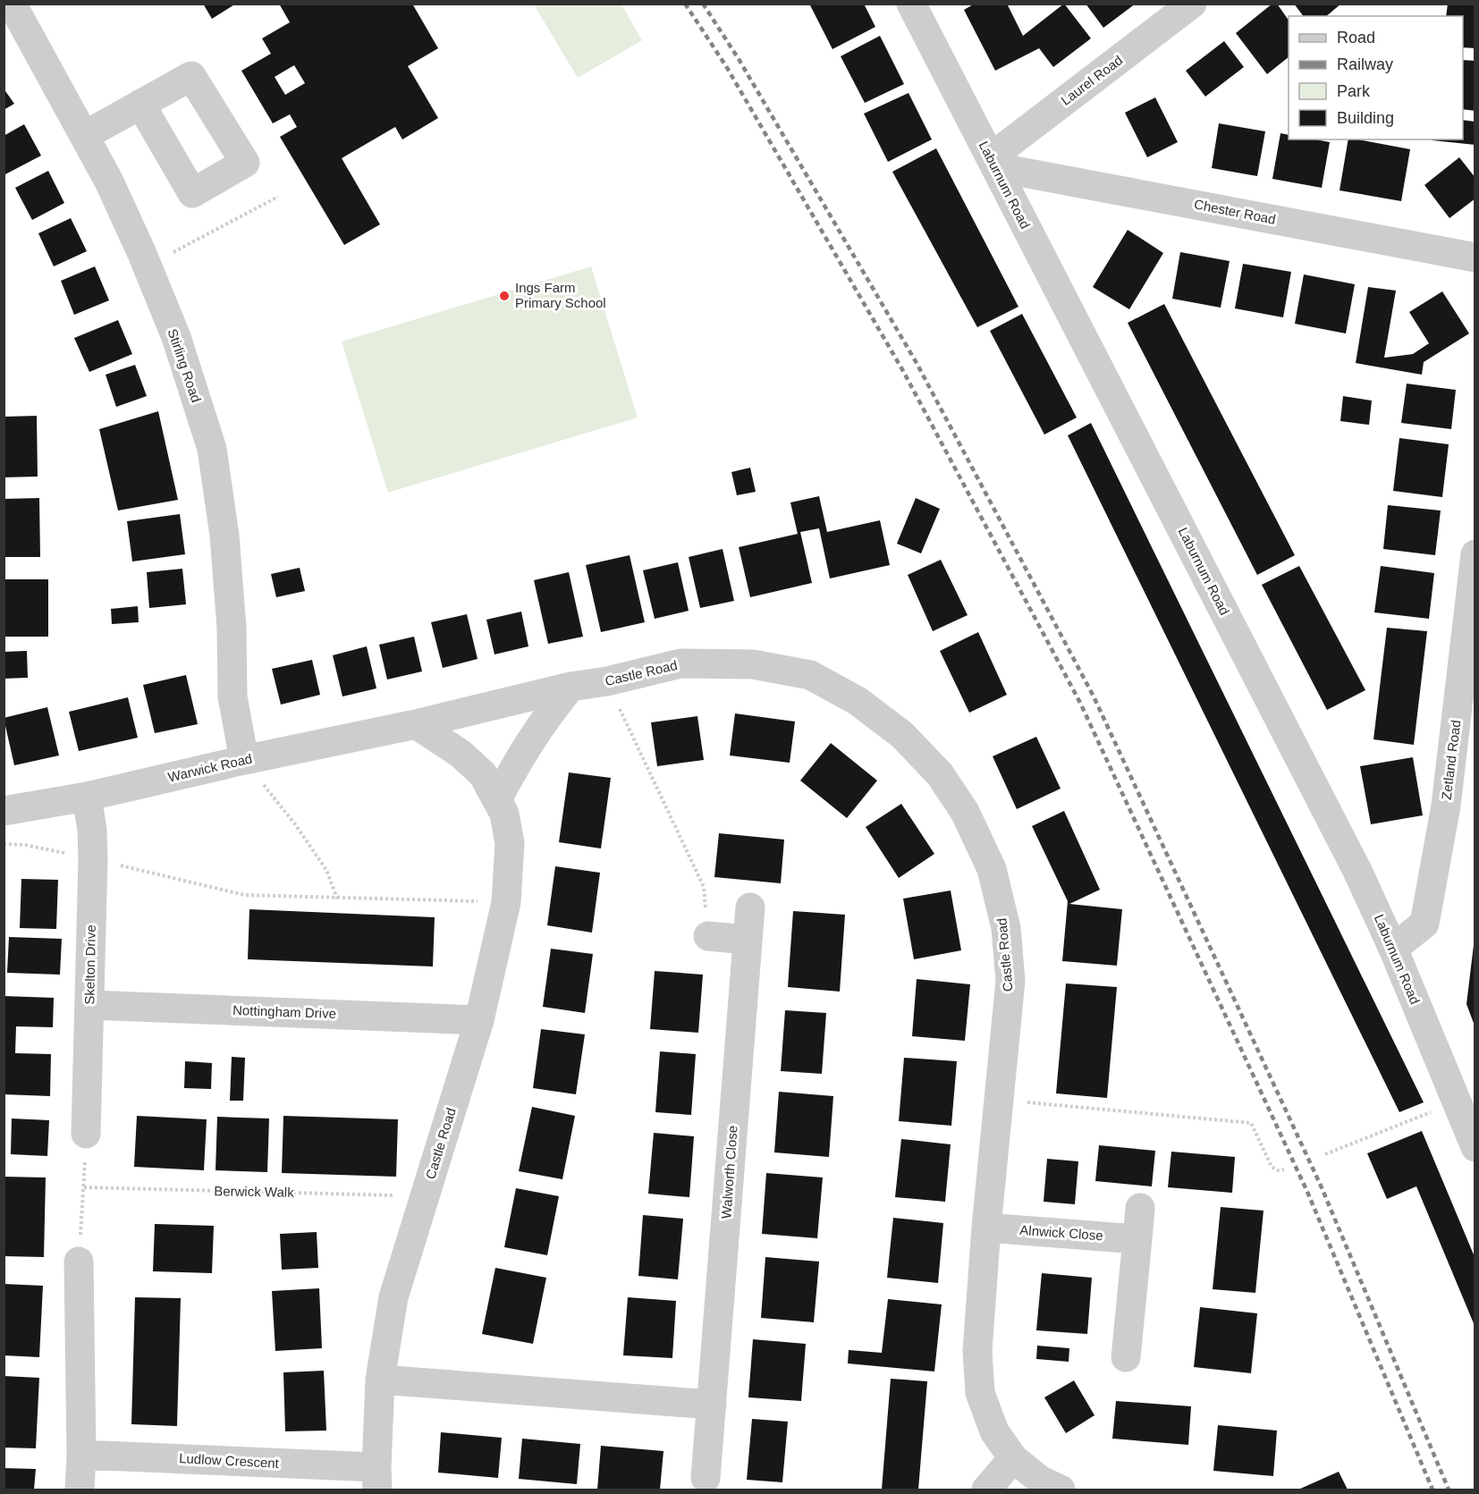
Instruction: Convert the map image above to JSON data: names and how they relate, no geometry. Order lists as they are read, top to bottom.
{
  "streets": {
    "street": [
      "Laurel Road",
      "Laburnum Road",
      "Chester Road",
      "Stirling Road",
      "Castle Road",
      "Zetland Road",
      "Warwick Road",
      "Skelton Drive",
      "Nottingham Drive",
      "Walworth Close",
      "Alnwick Close",
      "Ludlow Crescent"
    ],
    "path": ["Berwick Walk"]
  },
  "crossings": [
    ["Laurel Road", "Laburnum Road"],
    ["Laurel Road", "Chester Road"],
    ["Laburnum Road", "Chester Road"],
    ["Laburnum Road", "Zetland Road"],
    ["Stirling Road", "Warwick Road"],
    ["Castle Road", "Warwick Road"],
    ["Castle Road", "Nottingham Drive"],
    ["Castle Road", "Berwick Walk"],
    ["Castle Road", "Alnwick Close"],
    ["Castle Road", "Ludlow Crescent"],
    ["Warwick Road", "Skelton Drive"],
    ["Skelton Drive", "Nottingham Drive"]
  ],
  "places": ["Ings Farm Primary School"],
  "legend": [
    "Road",
    "Railway",
    "Park",
    "Building"
  ]
}
